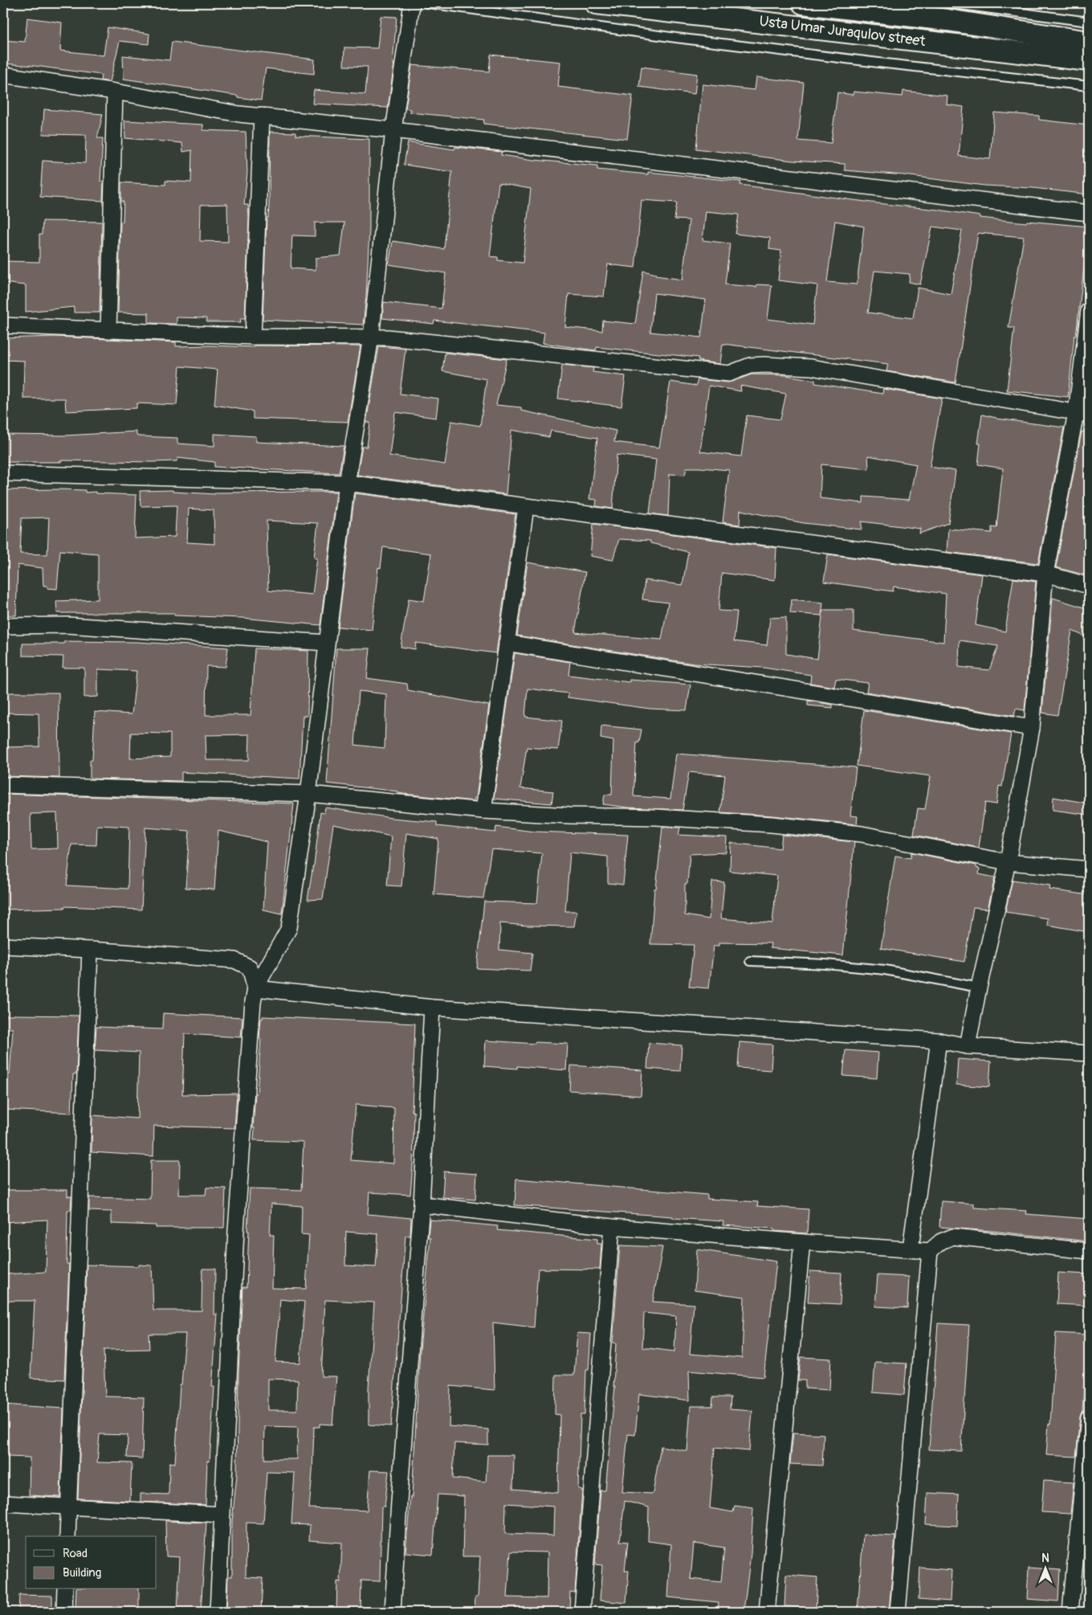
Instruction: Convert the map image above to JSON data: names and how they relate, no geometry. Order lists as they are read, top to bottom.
{
  "streets": {
    "main road": ["Usta Umar Juraqulov street"]
  },
  "legend": ["Road", "Building"],
  "north": "top"
}
